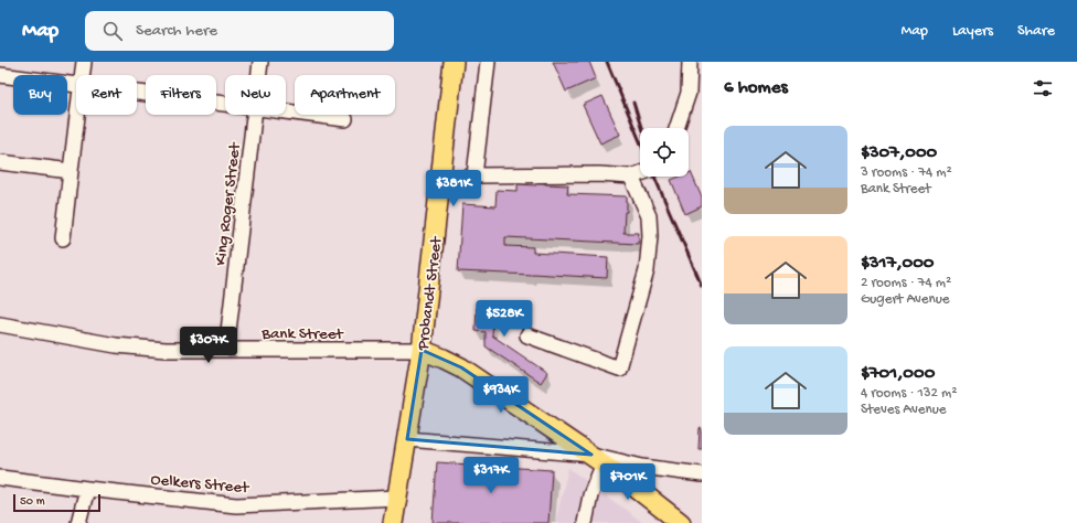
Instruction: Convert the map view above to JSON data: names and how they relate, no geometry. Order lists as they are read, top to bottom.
{
  "streets": {
    "main road": ["Probandt Street"],
    "street": ["King Roger Street", "Bank Street", "Oelkers Street"]
  },
  "crossings": [
    ["King Roger Street", "Bank Street"],
    ["Probandt Street", "Bank Street"],
    ["Probandt Street", "Oelkers Street"]
  ],
  "scale_bar": "50 m",
  "page": {
    "header": "Map",
    "search": "Search here",
    "nav": ["Map", "Layers", "Share"],
    "heading": "6 homes",
    "chip": [
      "Buy",
      "Rent",
      "Filters",
      "New",
      "Apartment"
    ],
    "list": [
      {
        "name": "$307,000",
        "note": "3 rooms · 74 m² · Bank Street"
      },
      {
        "name": "$317,000",
        "note": "2 rooms · 74 m² · Gugert Avenue"
      },
      {
        "name": "$701,000",
        "note": "4 rooms · 132 m² · Steves Avenue"
      }
    ],
    "price": [
      "$381K",
      "$528K",
      "$307K",
      "$934K",
      "$317K",
      "$701K"
    ],
    "scale": "50 m"
  }
}
